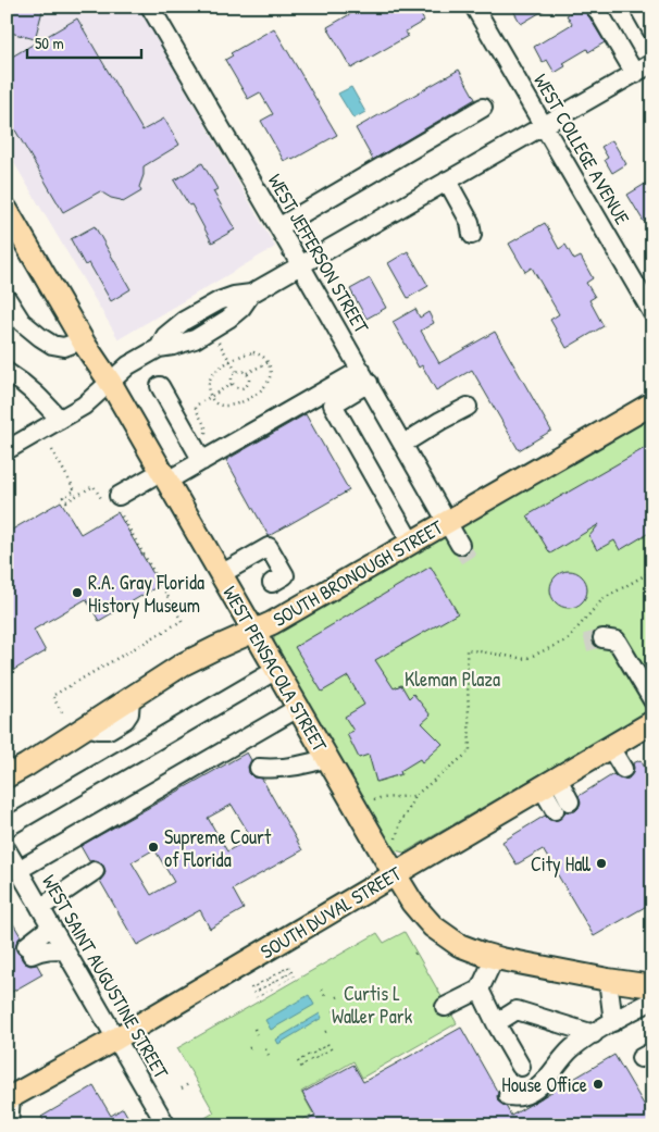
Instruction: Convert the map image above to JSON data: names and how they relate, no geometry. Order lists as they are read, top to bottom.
{
  "streets": {
    "main road": ["SOUTH BRONOUGH STREET", "WEST PENSACOLA STREET", "SOUTH DUVAL STREET"],
    "street": ["WEST COLLEGE AVENUE", "WEST JEFFERSON STREET", "WEST SAINT AUGUSTINE STREET"]
  },
  "crossings": [
    ["WEST JEFFERSON STREET", "SOUTH BRONOUGH STREET"],
    ["SOUTH BRONOUGH STREET", "WEST PENSACOLA STREET"],
    ["WEST PENSACOLA STREET", "SOUTH DUVAL STREET"],
    ["SOUTH DUVAL STREET", "WEST SAINT AUGUSTINE STREET"]
  ],
  "parks": ["Kleman Plaza", "Curtis L Waller Park"],
  "places": [
    "R.A. Gray Florida History Museum",
    "Supreme Court of Florida",
    "City Hall",
    "House Office"
  ],
  "scale_bar": "50 m"
}
